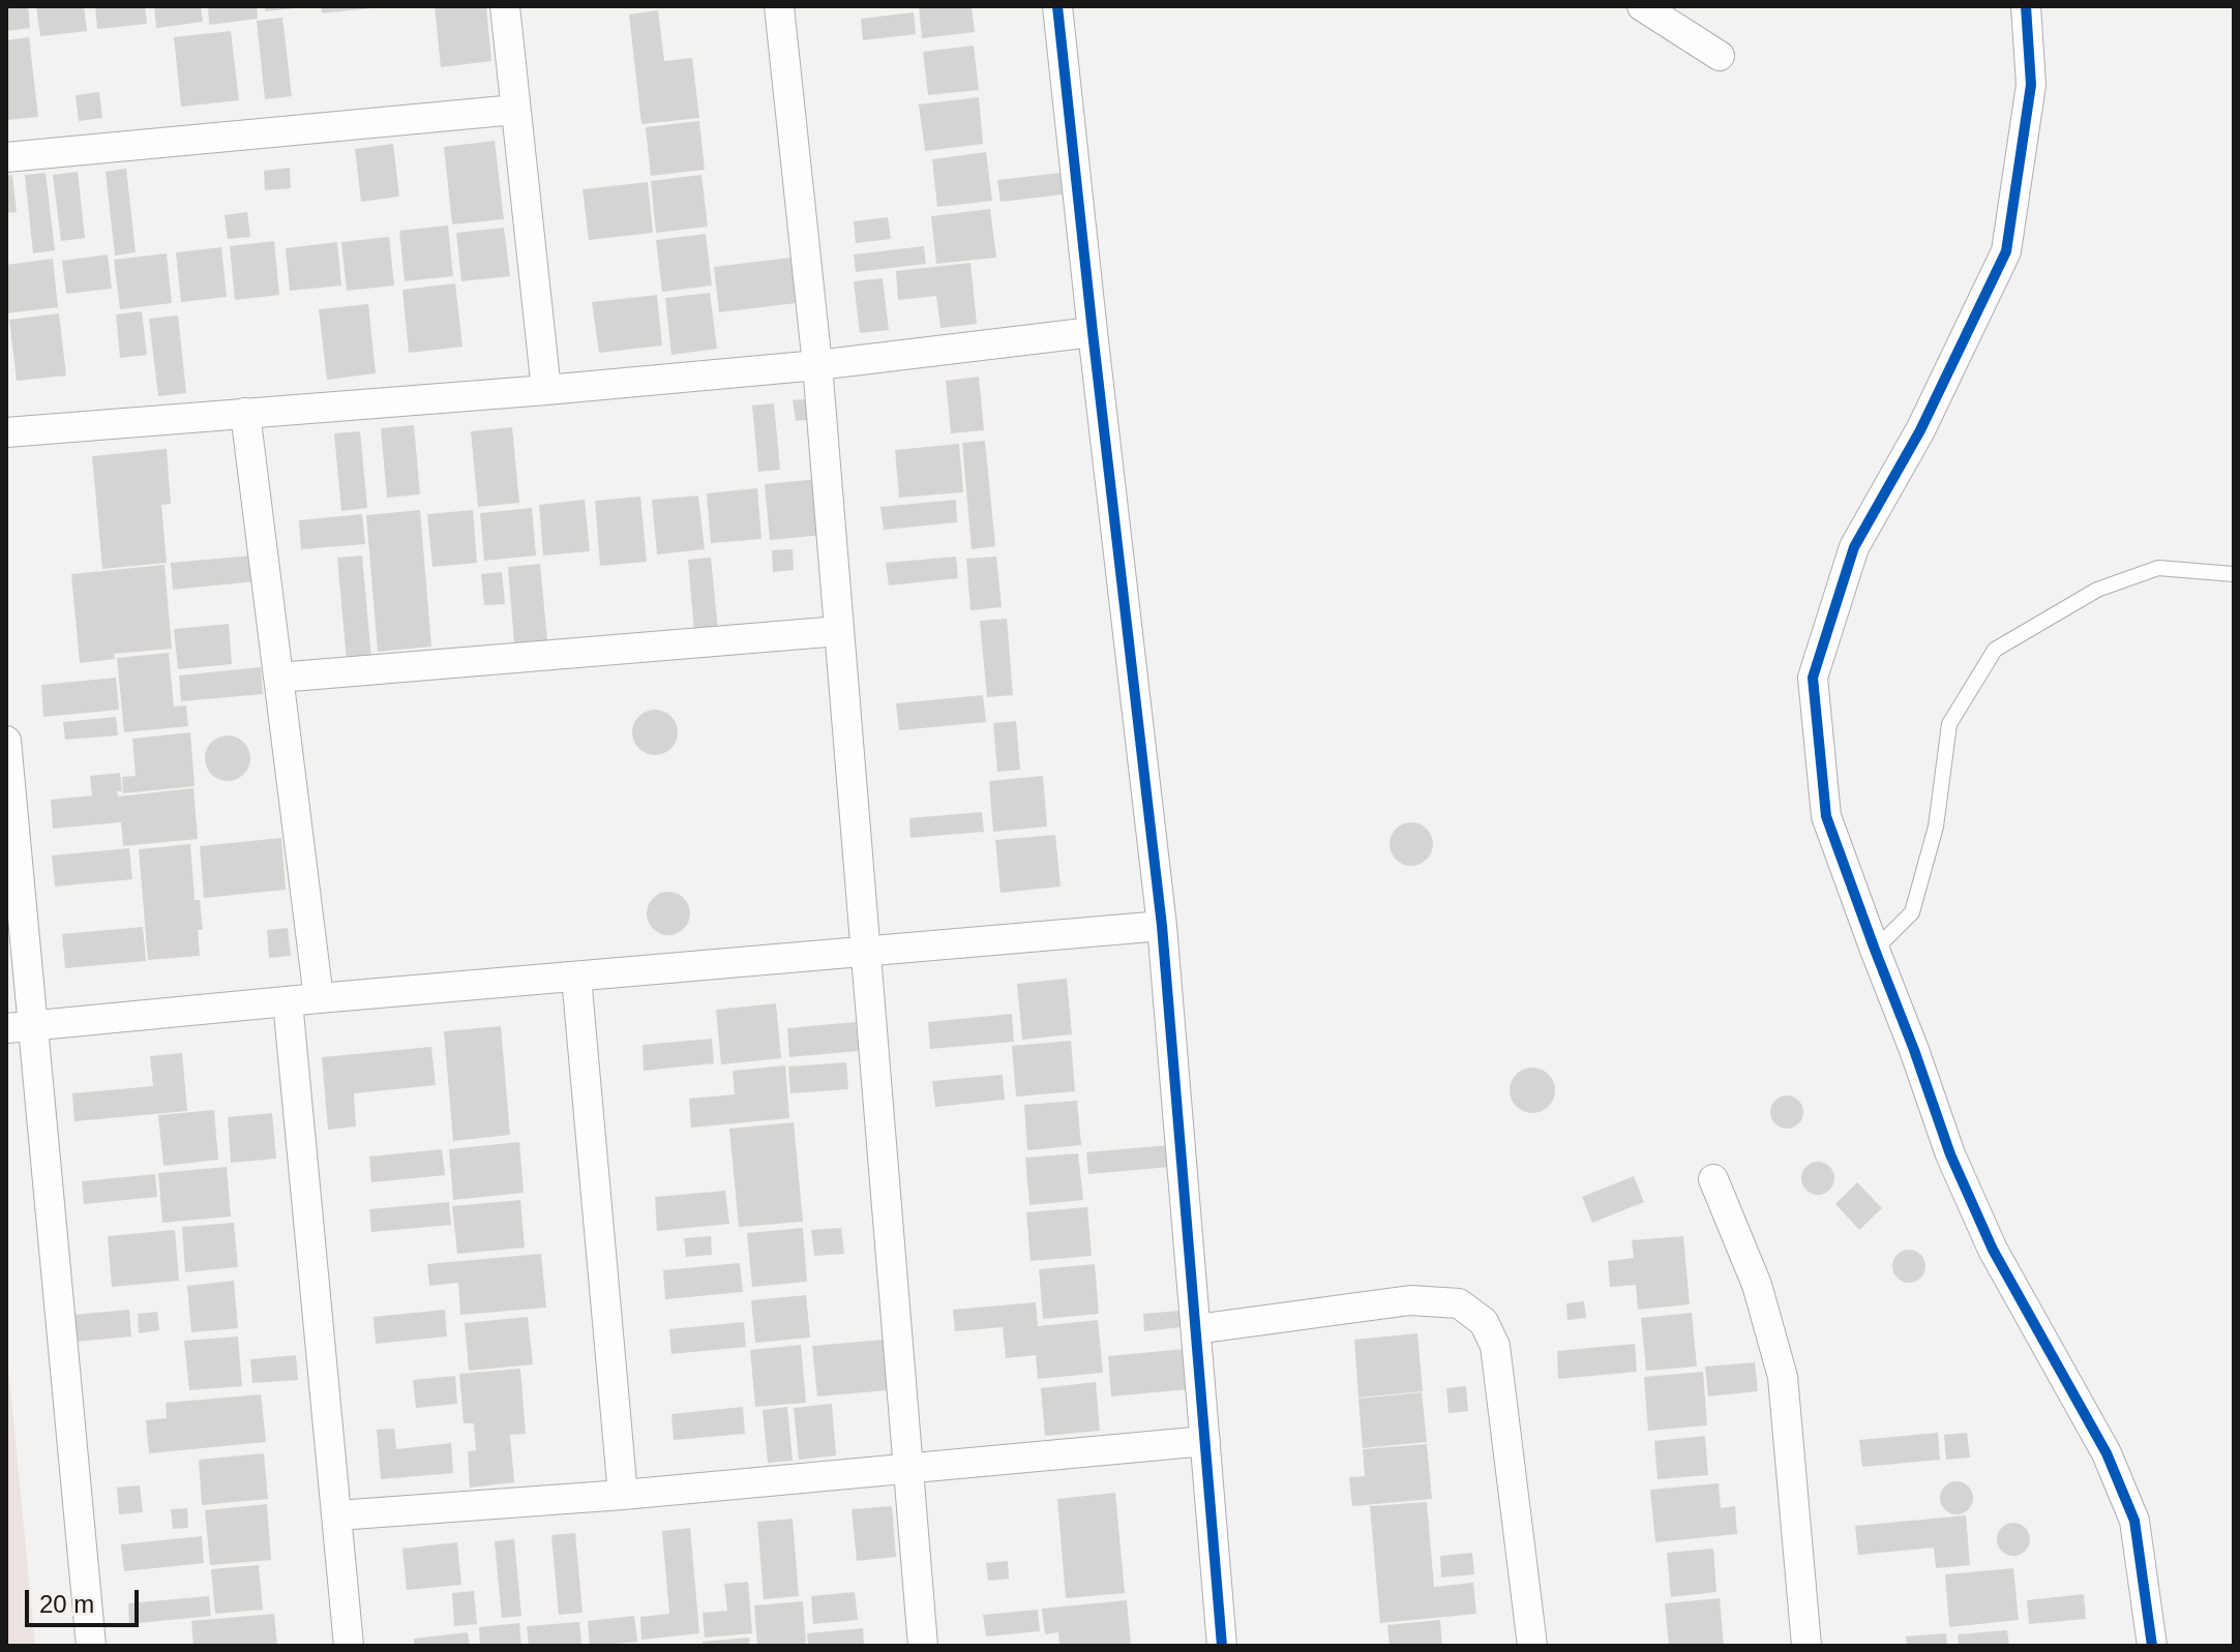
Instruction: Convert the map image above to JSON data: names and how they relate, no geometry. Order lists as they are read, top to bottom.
{
  "scale_bar": "20 m"
}
